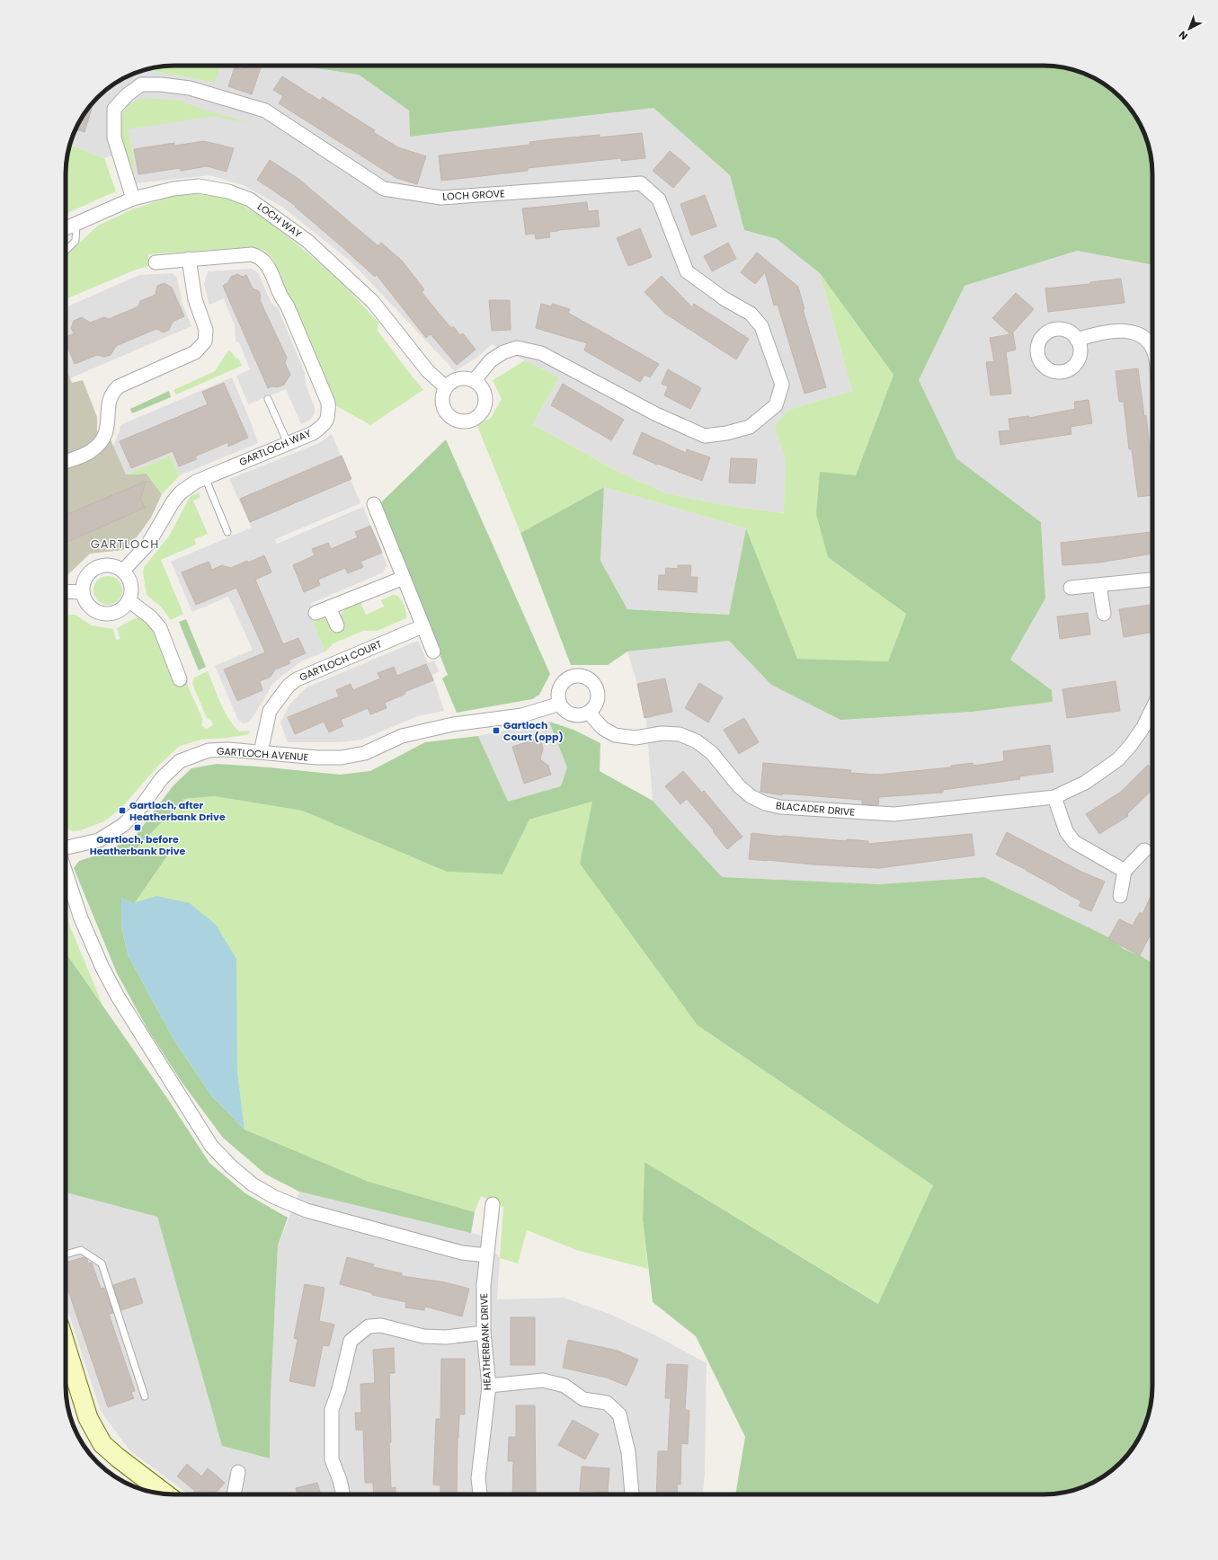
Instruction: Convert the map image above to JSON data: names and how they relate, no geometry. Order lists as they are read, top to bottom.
{
  "streets": {
    "street": [
      "LOCH GROVE",
      "LOCH WAY",
      "GARTLOCH WAY",
      "GARTLOCH COURT",
      "GARTLOCH AVENUE",
      "BLACADER DRIVE",
      "HEATHERBANK DRIVE"
    ]
  },
  "crossings": [
    ["LOCH GROVE", "LOCH WAY"],
    ["GARTLOCH COURT", "GARTLOCH AVENUE"],
    ["GARTLOCH AVENUE", "BLACADER DRIVE"]
  ],
  "districts": ["GARTLOCH"],
  "places": {
    "transit": ["Gartloch Court (opp)", "Gartloch, after Heatherbank Drive", "Gartloch, before Heatherbank Drive"]
  },
  "north": "bottom left"
}
